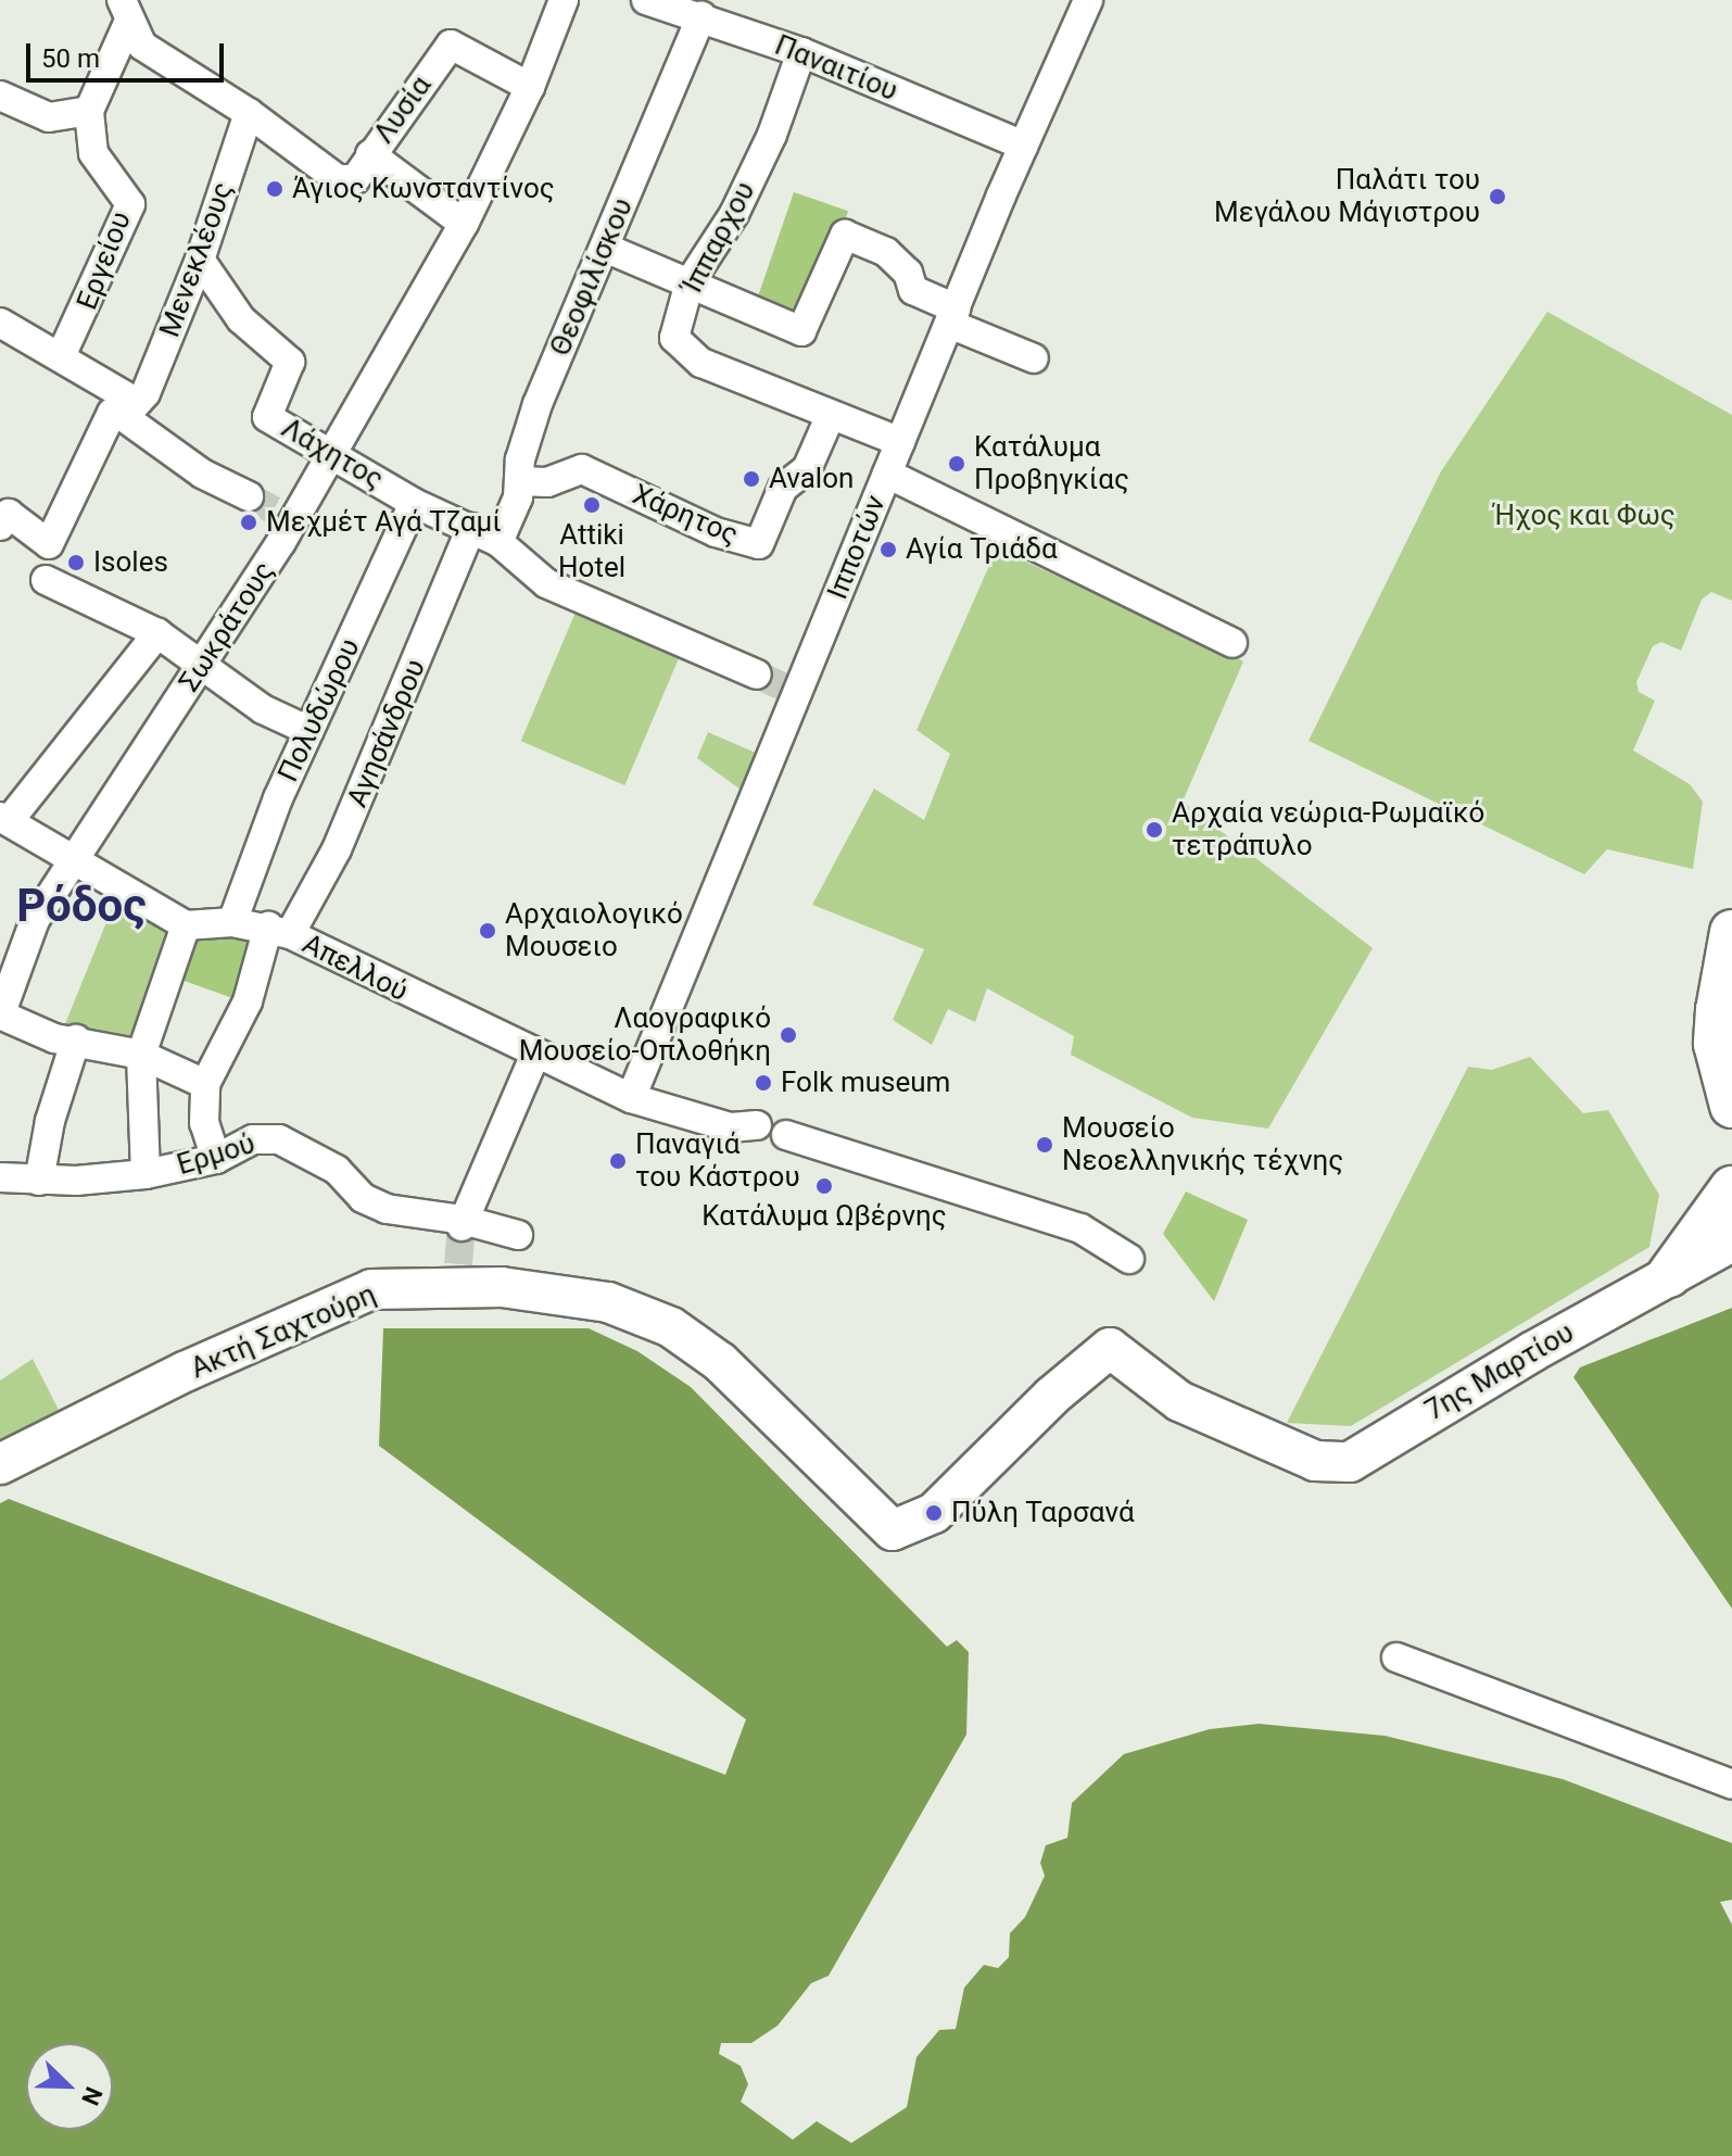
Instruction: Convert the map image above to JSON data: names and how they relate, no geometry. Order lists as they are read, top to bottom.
{
  "streets": {
    "main road": ["Ακτή Σαχτούρη", "7ης Μαρτίου"],
    "street": [
      "Παναιτίου",
      "Λυσία",
      "Ίππαρχου",
      "Μενεκλέους",
      "Εργείου",
      "Θεοφιλίσκου",
      "Λάχητος",
      "Χάρητος",
      "Ιπποτών",
      "Σωκράτους",
      "Πολυδώρου",
      "Αγησάνδρου",
      "Απελλού",
      "Ερμού"
    ]
  },
  "crossings": [
    ["Παναιτίου", "Ίππαρχου"],
    ["Παναιτίου", "Θεοφιλίσκου"],
    ["Παναιτίου", "Ιπποτών"],
    ["Λυσία", "Σωκράτους"],
    ["Ίππαρχου", "Χάρητος"],
    ["Ίππαρχου", "Ιπποτών"],
    ["Μενεκλέους", "Λάχητος"],
    ["Θεοφιλίσκου", "Λάχητος"],
    ["Θεοφιλίσκου", "Χάρητος"],
    ["Λάχητος", "Ιπποτών"],
    ["Λάχητος", "Σωκράτους"],
    ["Λάχητος", "Πολυδώρου"],
    ["Λάχητος", "Αγησάνδρου"],
    ["Ιπποτών", "Απελλού"],
    ["Πολυδώρου", "Απελλού"],
    ["Αγησάνδρου", "Απελλού"],
    ["Ακτή Σαχτούρη", "7ης Μαρτίου"]
  ],
  "districts": ["Ρόδος"],
  "parks": ["Ήχος και Φως"],
  "places": [
    "Άγιος Κωνσταντίνος",
    "Παλάτι του Μεγάλου Μάγιστρου",
    "Κατάλυμα Προβηγκίας",
    "Avalon",
    "Attiki Hotel",
    "Μεχμέτ Αγά Τζαμί",
    "Αγία Τριάδα",
    "Isoles",
    "Αρχαία νεώρια-Ρωμαϊκό τετράπυλο",
    "Αρχαιολογικό Μουσειο",
    "Λαογραφικό Μουσείο-Οπλοθήκη",
    "Folk museum",
    "Μουσείο Νεοελληνικής τέχνης",
    "Παναγιά του Κάστρου",
    "Κατάλυμα Ωβέρνης",
    "Πύλη Ταρσανά"
  ],
  "scale_bar": "50 m",
  "north": "bottom right"
}
